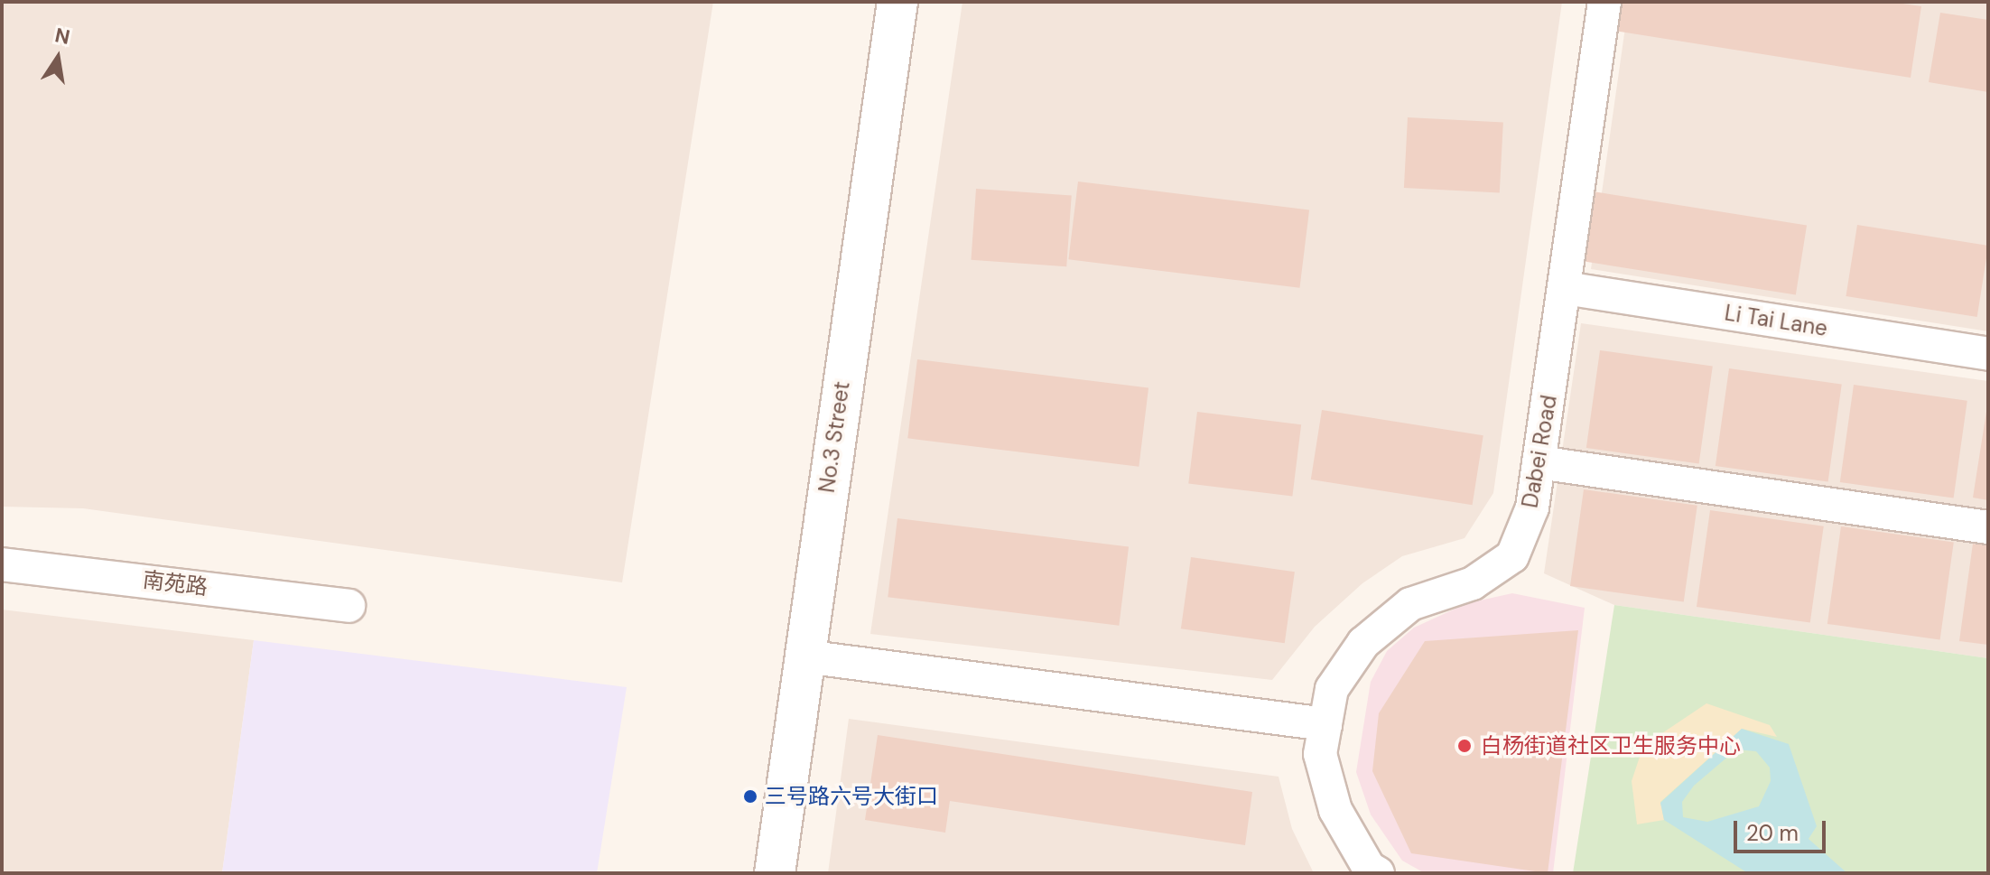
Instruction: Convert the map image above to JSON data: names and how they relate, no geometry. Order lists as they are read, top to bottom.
{
  "streets": {
    "street": [
      "Li Tai Lane",
      "No.3 Street",
      "Dabei Road",
      "南苑路"
    ]
  },
  "crossings": [
    ["Li Tai Lane", "Dabei Road"]
  ],
  "places": ["白杨街道社区卫生服务中心", "三号路六号大街口"],
  "scale_bar": "20 m",
  "north": "top"
}
